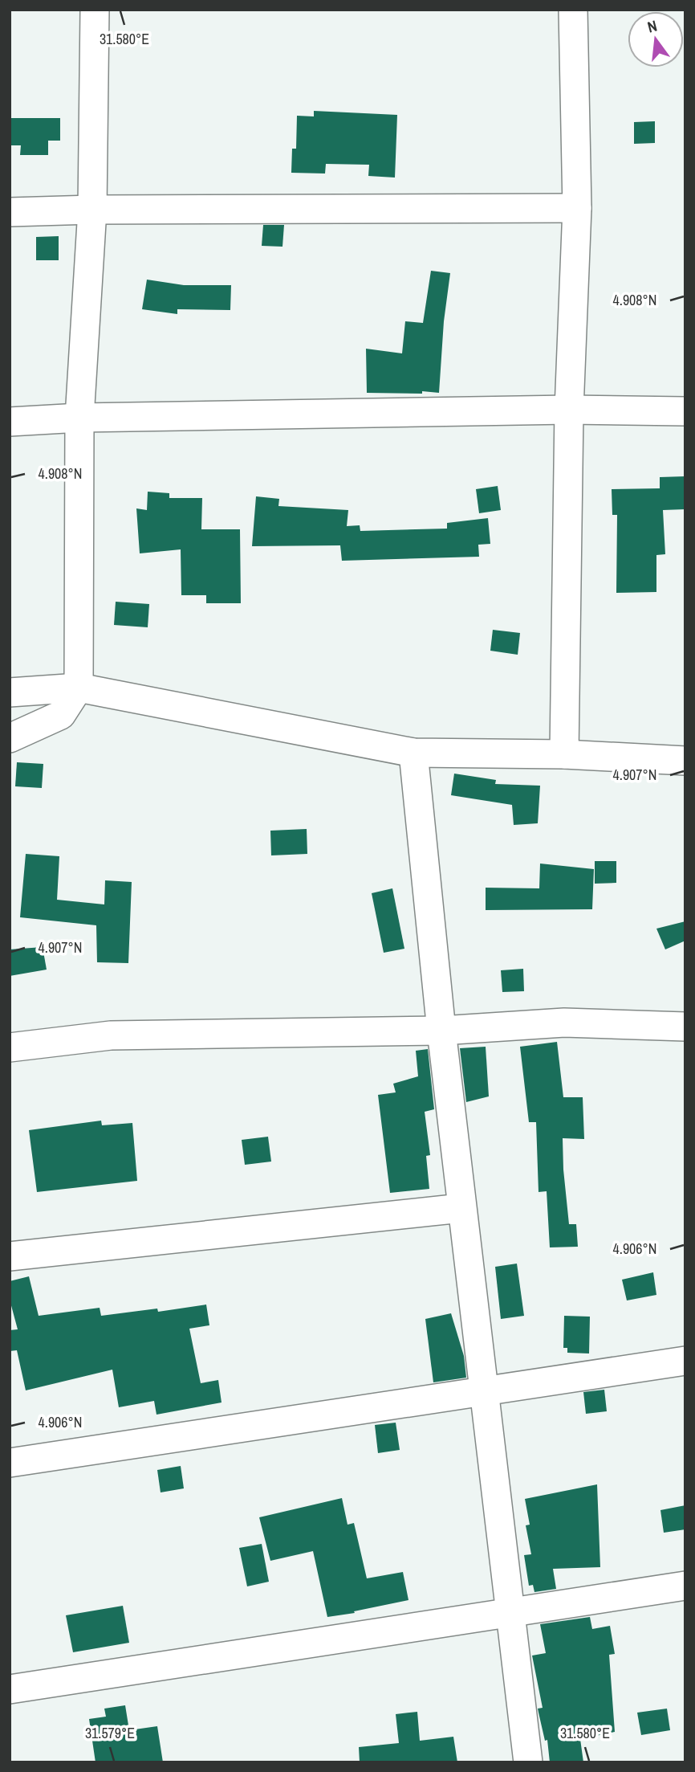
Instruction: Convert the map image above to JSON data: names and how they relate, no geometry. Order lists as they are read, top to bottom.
{
  "north": "top",
  "coordinates": [
    "31.580°E",
    "4.908°N",
    "4.907°N",
    "4.906°N",
    "31.579°E"
  ]
}
